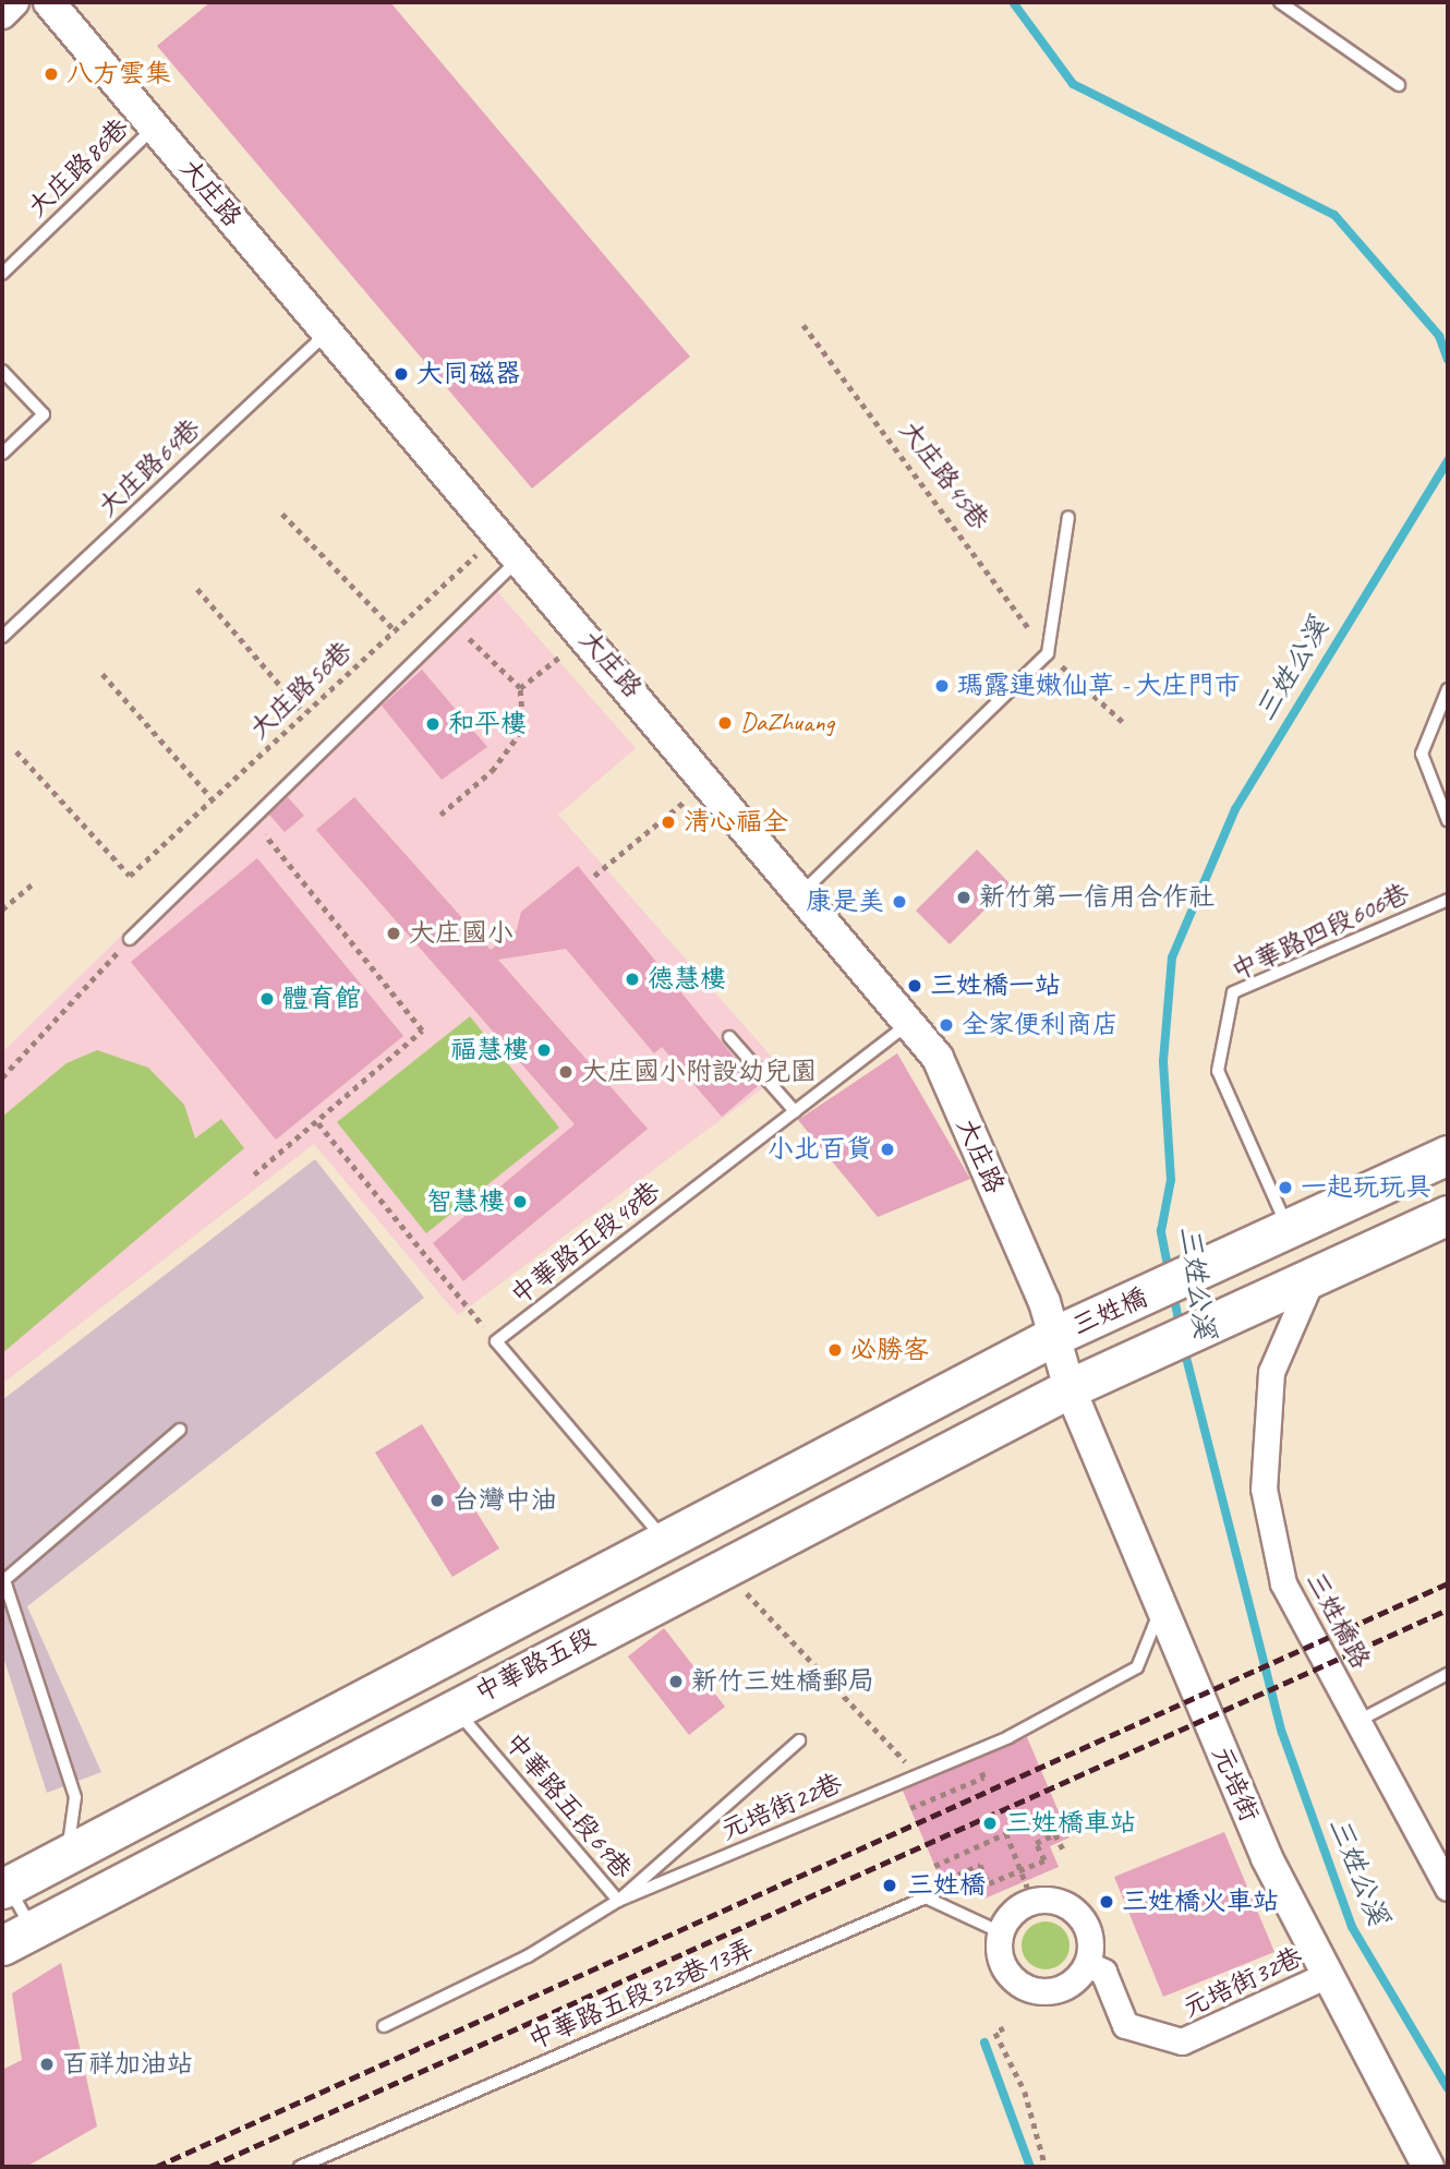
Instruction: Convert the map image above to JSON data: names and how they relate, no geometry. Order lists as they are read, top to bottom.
{
  "streets": {
    "main road": ["三姓橋", "中華路五段"],
    "street": [
      "大庄路",
      "三姓橋路",
      "元培街",
      "元培街32巷"
    ],
    "lane": [
      "大庄路86巷",
      "大庄路64巷",
      "中華路四段606巷",
      "中華路五段48巷",
      "中華路五段69巷",
      "元培街22巷",
      "中華路五段323巷13弄"
    ],
    "path": ["大庄路45巷", "大庄路56巷"]
  },
  "crossings": [
    ["大庄路86巷", "大庄路"],
    ["大庄路", "大庄路64巷"],
    ["大庄路", "大庄路56巷"],
    ["大庄路", "中華路五段48巷"],
    ["大庄路", "三姓橋"],
    ["大庄路", "中華路五段"],
    ["大庄路", "元培街"],
    ["中華路四段606巷", "三姓橋"],
    ["三姓橋", "三姓橋路"],
    ["三姓橋", "中華路五段"],
    ["三姓橋", "元培街"],
    ["中華路五段", "元培街"],
    ["中華路五段", "中華路五段69巷"],
    ["元培街", "元培街22巷"],
    ["元培街", "元培街32巷"],
    ["中華路五段69巷", "元培街22巷"],
    ["元培街32巷", "中華路五段323巷13弄"]
  ],
  "water": ["三姓公溪"],
  "places": [
    "八方雲集",
    "大同磁器",
    "瑪露連嫩仙草 - 大庄門市",
    "DaZhuang",
    "和平樓",
    "清心福全",
    "新竹第一信用合作社",
    "康是美",
    "大庄國小",
    "德慧樓",
    "三姓橋一站",
    "體育館",
    "全家便利商店",
    "福慧樓",
    "大庄國小附設幼兒園",
    "小北百貨",
    "一起玩玩具",
    "智慧樓",
    "必勝客",
    "台灣中油",
    "新竹三姓橋郵局",
    "三姓橋車站",
    "三姓橋",
    "三姓橋火車站",
    "百祥加油站"
  ]
}
